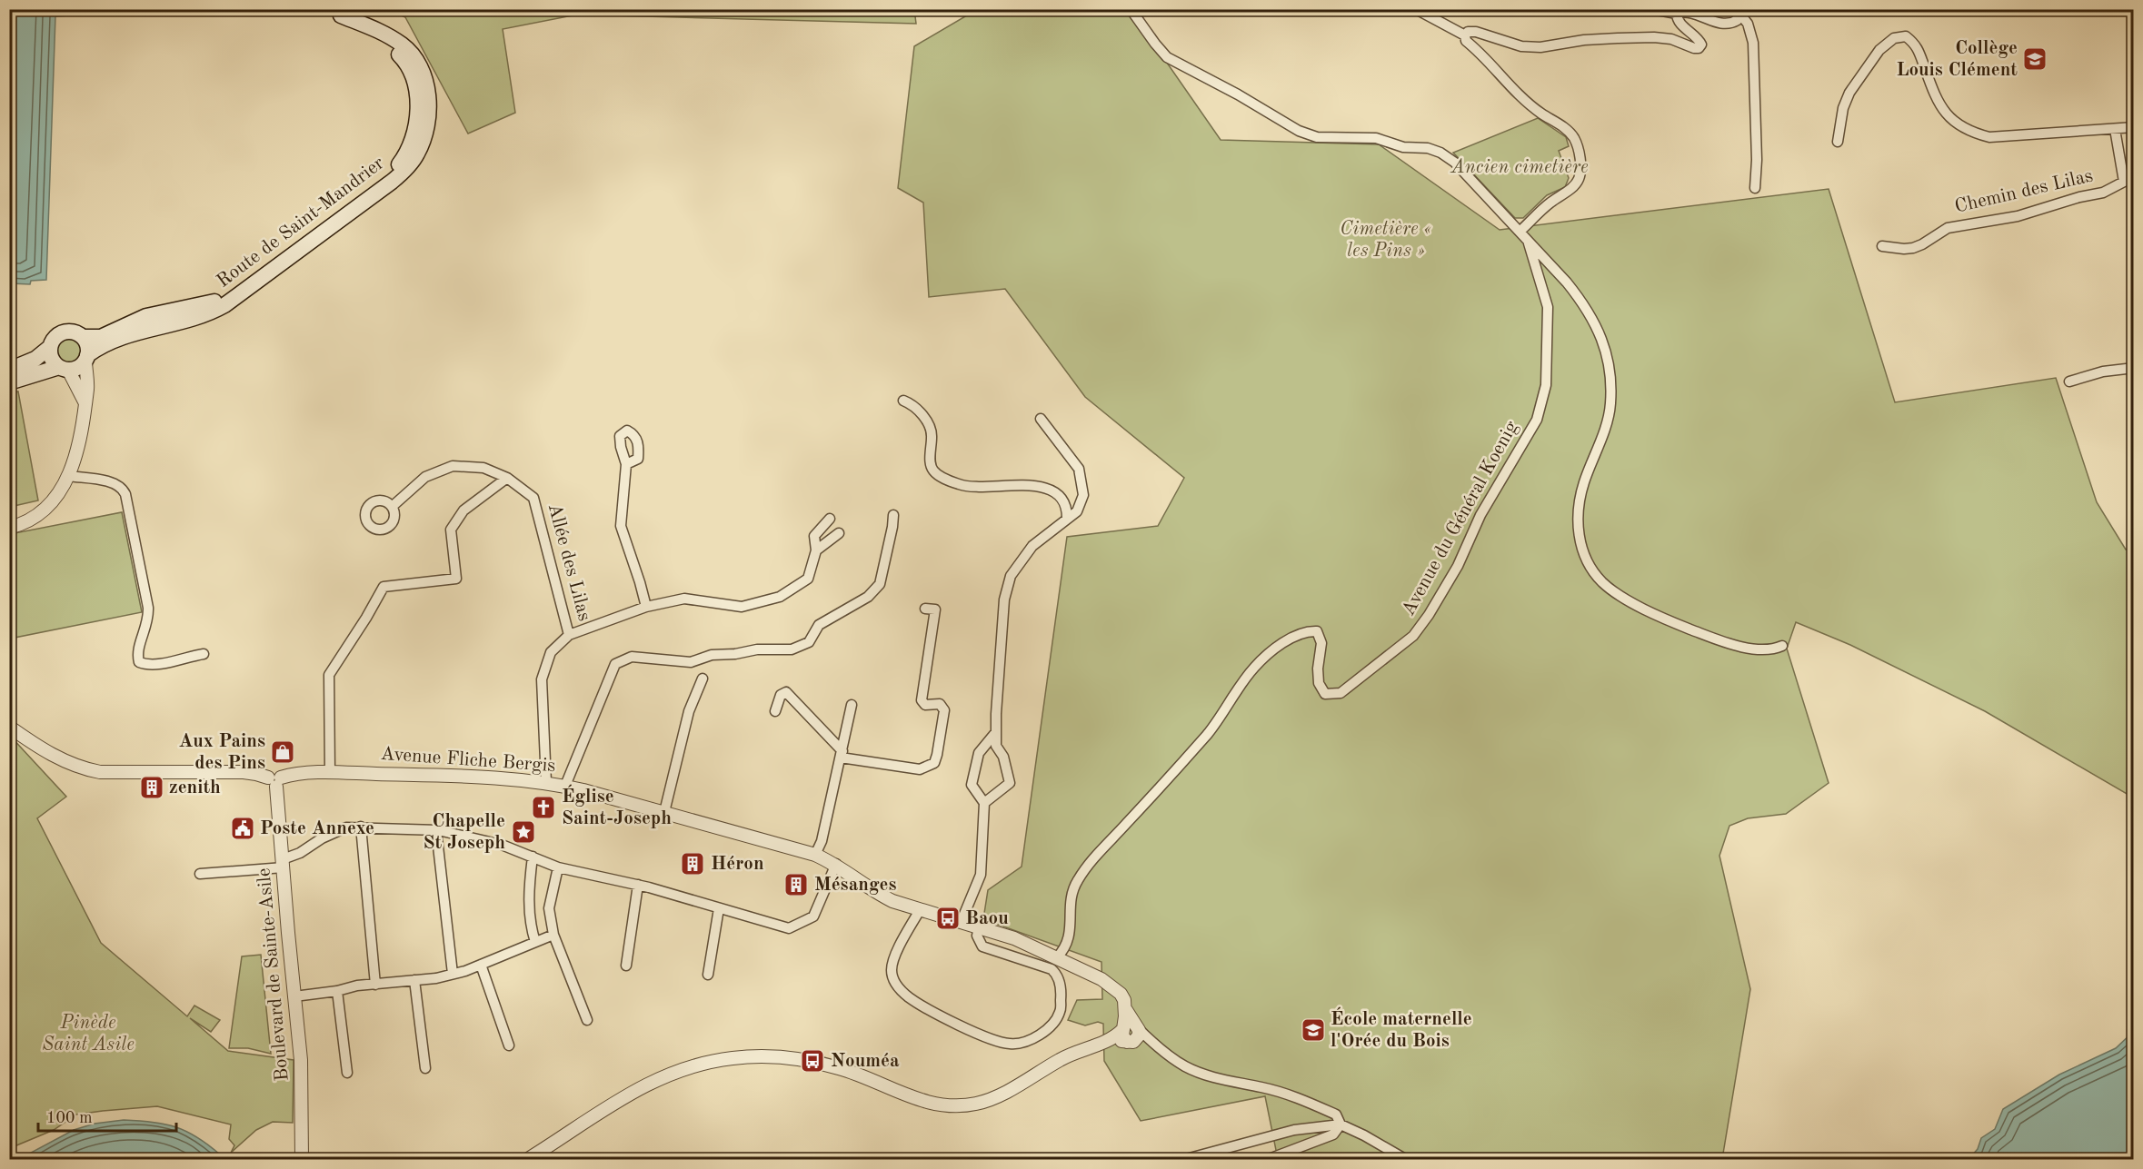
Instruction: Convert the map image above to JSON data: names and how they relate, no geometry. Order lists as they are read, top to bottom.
{
  "streets": {
    "main road": ["Route de Saint-Mandrier"],
    "street": [
      "Chemin des Lilas",
      "Avenue du Général Koenig",
      "Allée des Lilas",
      "Avenue Fliche Bergis",
      "Boulevard de Sainte-Asile"
    ]
  },
  "crossings": [
    ["Avenue du Général Koenig", "Avenue Fliche Bergis"],
    ["Avenue Fliche Bergis", "Boulevard de Sainte-Asile"]
  ],
  "parks": ["Ancien cimetière", "Cimetière « les Pins »", "Pinède Saint Asile"],
  "places": {
    "school or university": ["Collège Louis Clément", "École maternelle l'Orée du Bois"],
    "shop": ["Aux Pains des Pins"],
    "building": ["zenith", "Héron", "Mésanges"],
    "church": ["Église Saint-Joseph"],
    "public building": ["Poste Annexe"],
    "place": ["Chapelle St Joseph"],
    "bus stop": ["Baou", "Nouméa"]
  },
  "scale_bar": "100 m"
}
